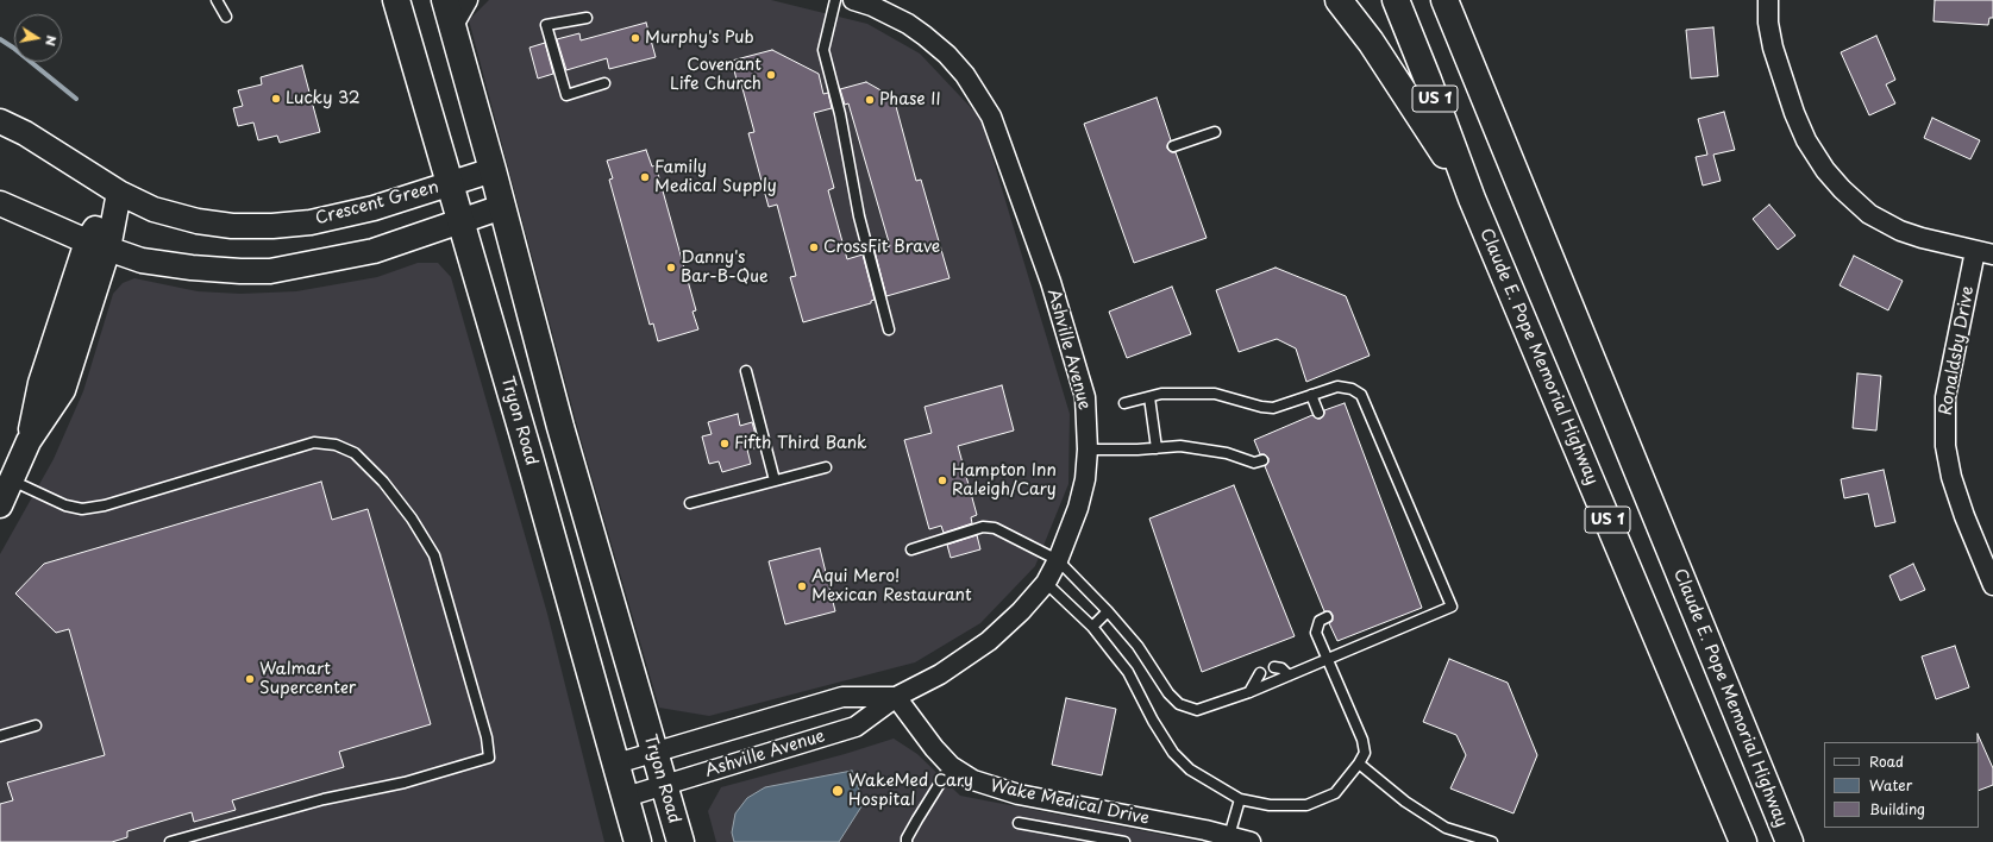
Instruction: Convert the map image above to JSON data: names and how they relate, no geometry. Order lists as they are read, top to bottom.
{
  "streets": {
    "main road": ["US 1", "Claude E. Pope Memorial Highway", "Tryon Road"],
    "street": [
      "Crescent Green",
      "Ashville Avenue",
      "Ronaldsby Drive",
      "Wake Medical Drive"
    ]
  },
  "crossings": [
    ["Crescent Green", "Tryon Road"],
    ["Ashville Avenue", "Tryon Road"],
    ["Ashville Avenue", "Wake Medical Drive"]
  ],
  "places": [
    "Murphy's Pub",
    "Covenant Life Church",
    "Lucky 32",
    "Phase II",
    "Family Medical Supply",
    "CrossFit Brave",
    "Danny's Bar-B-Que",
    "Fifth Third Bank",
    "Hampton Inn Raleigh/Cary",
    "Aqui Mero! Mexican Restaurant",
    "Walmart Supercenter",
    "WakeMed Cary Hospital"
  ],
  "legend": ["Road", "Water", "Building"],
  "north": "right"
}
